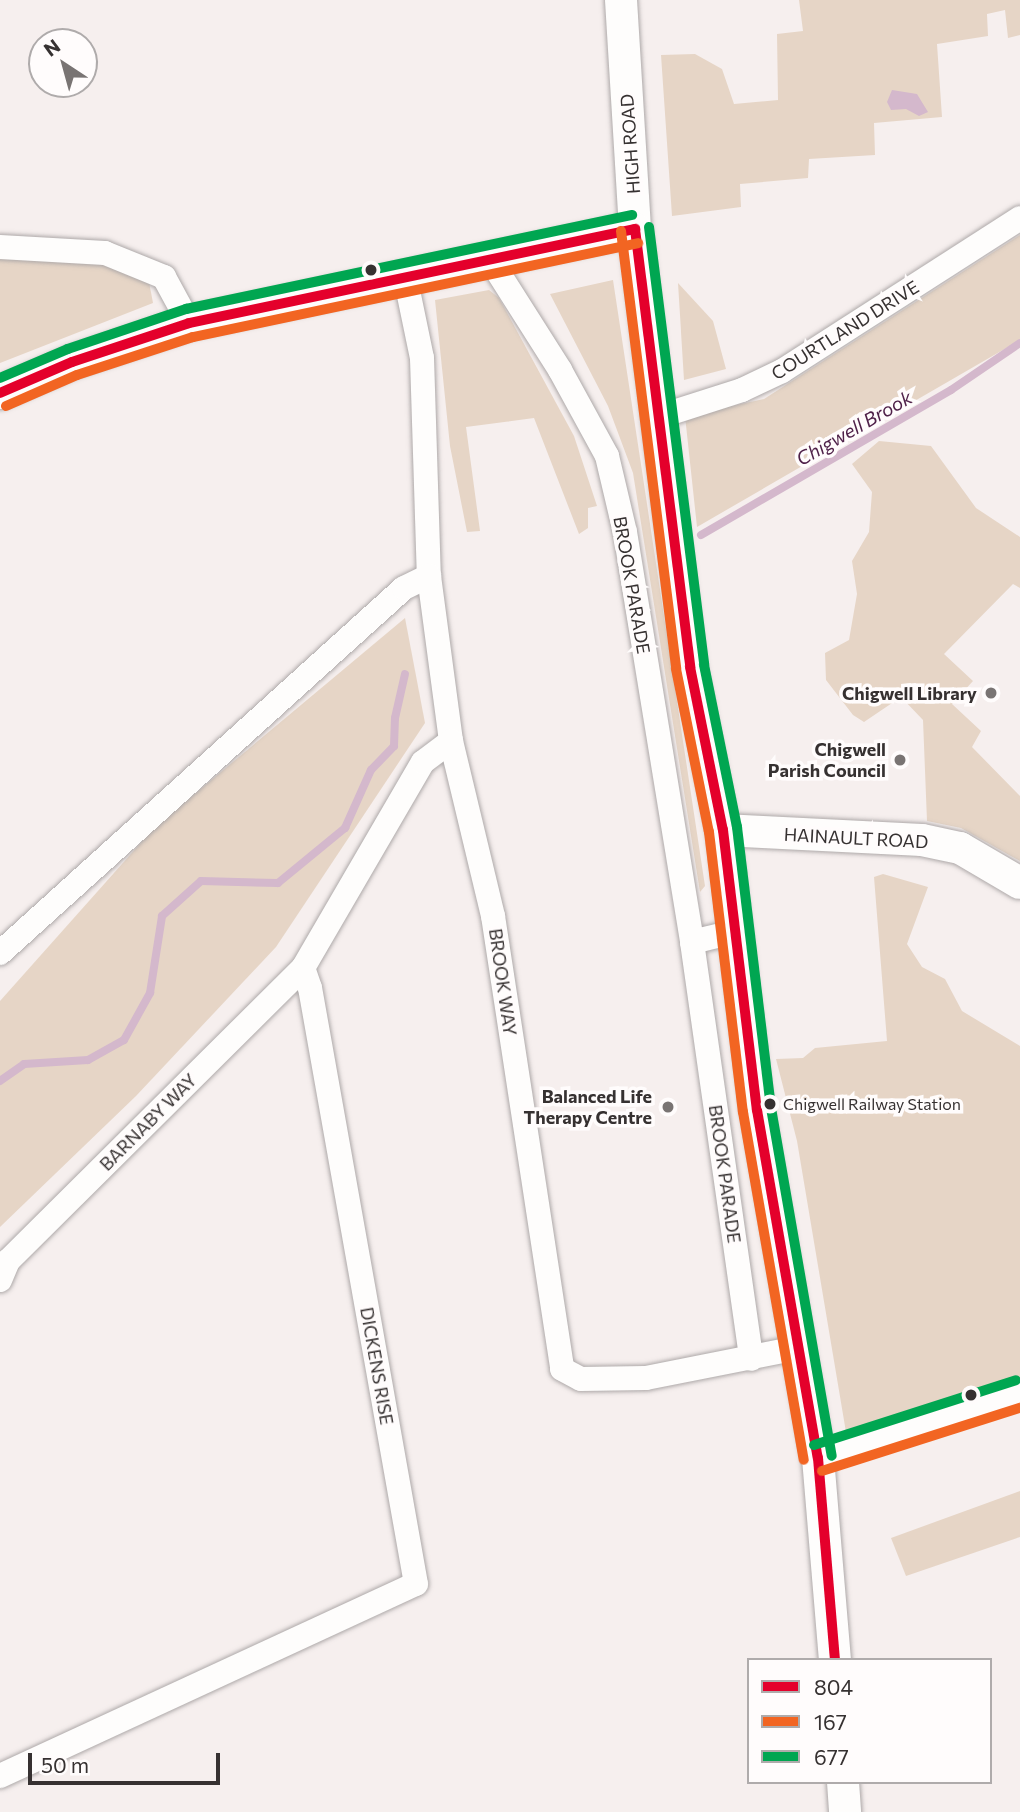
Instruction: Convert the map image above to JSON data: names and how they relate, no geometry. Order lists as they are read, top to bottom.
{
  "streets": {
    "main road": ["HIGH ROAD", "HAINAULT ROAD"],
    "street": [
      "COURTLAND DRIVE",
      "BROOK PARADE",
      "BROOK WAY",
      "BARNABY WAY",
      "DICKENS RISE"
    ]
  },
  "crossings": [
    ["HIGH ROAD", "COURTLAND DRIVE"],
    ["HIGH ROAD", "HAINAULT ROAD"],
    ["BROOK PARADE", "BROOK WAY"],
    ["BARNABY WAY", "DICKENS RISE"]
  ],
  "water": ["Chigwell Brook"],
  "places": [
    "Chigwell Library",
    "Chigwell Parish Council",
    "Chigwell Railway Station",
    "Balanced Life Therapy Centre"
  ],
  "lines": ["transit line 677", "transit line 804", "transit line 167"],
  "legend": ["804", "167", "677"],
  "scale_bar": "50 m",
  "north": "top left"
}
